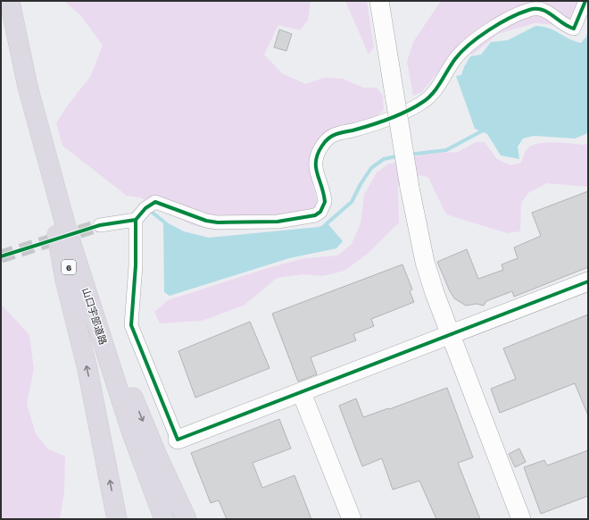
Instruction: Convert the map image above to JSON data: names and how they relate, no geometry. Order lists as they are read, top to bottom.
{
  "streets": {
    "highway": ["6", "山口宇部道路"]
  }
}
